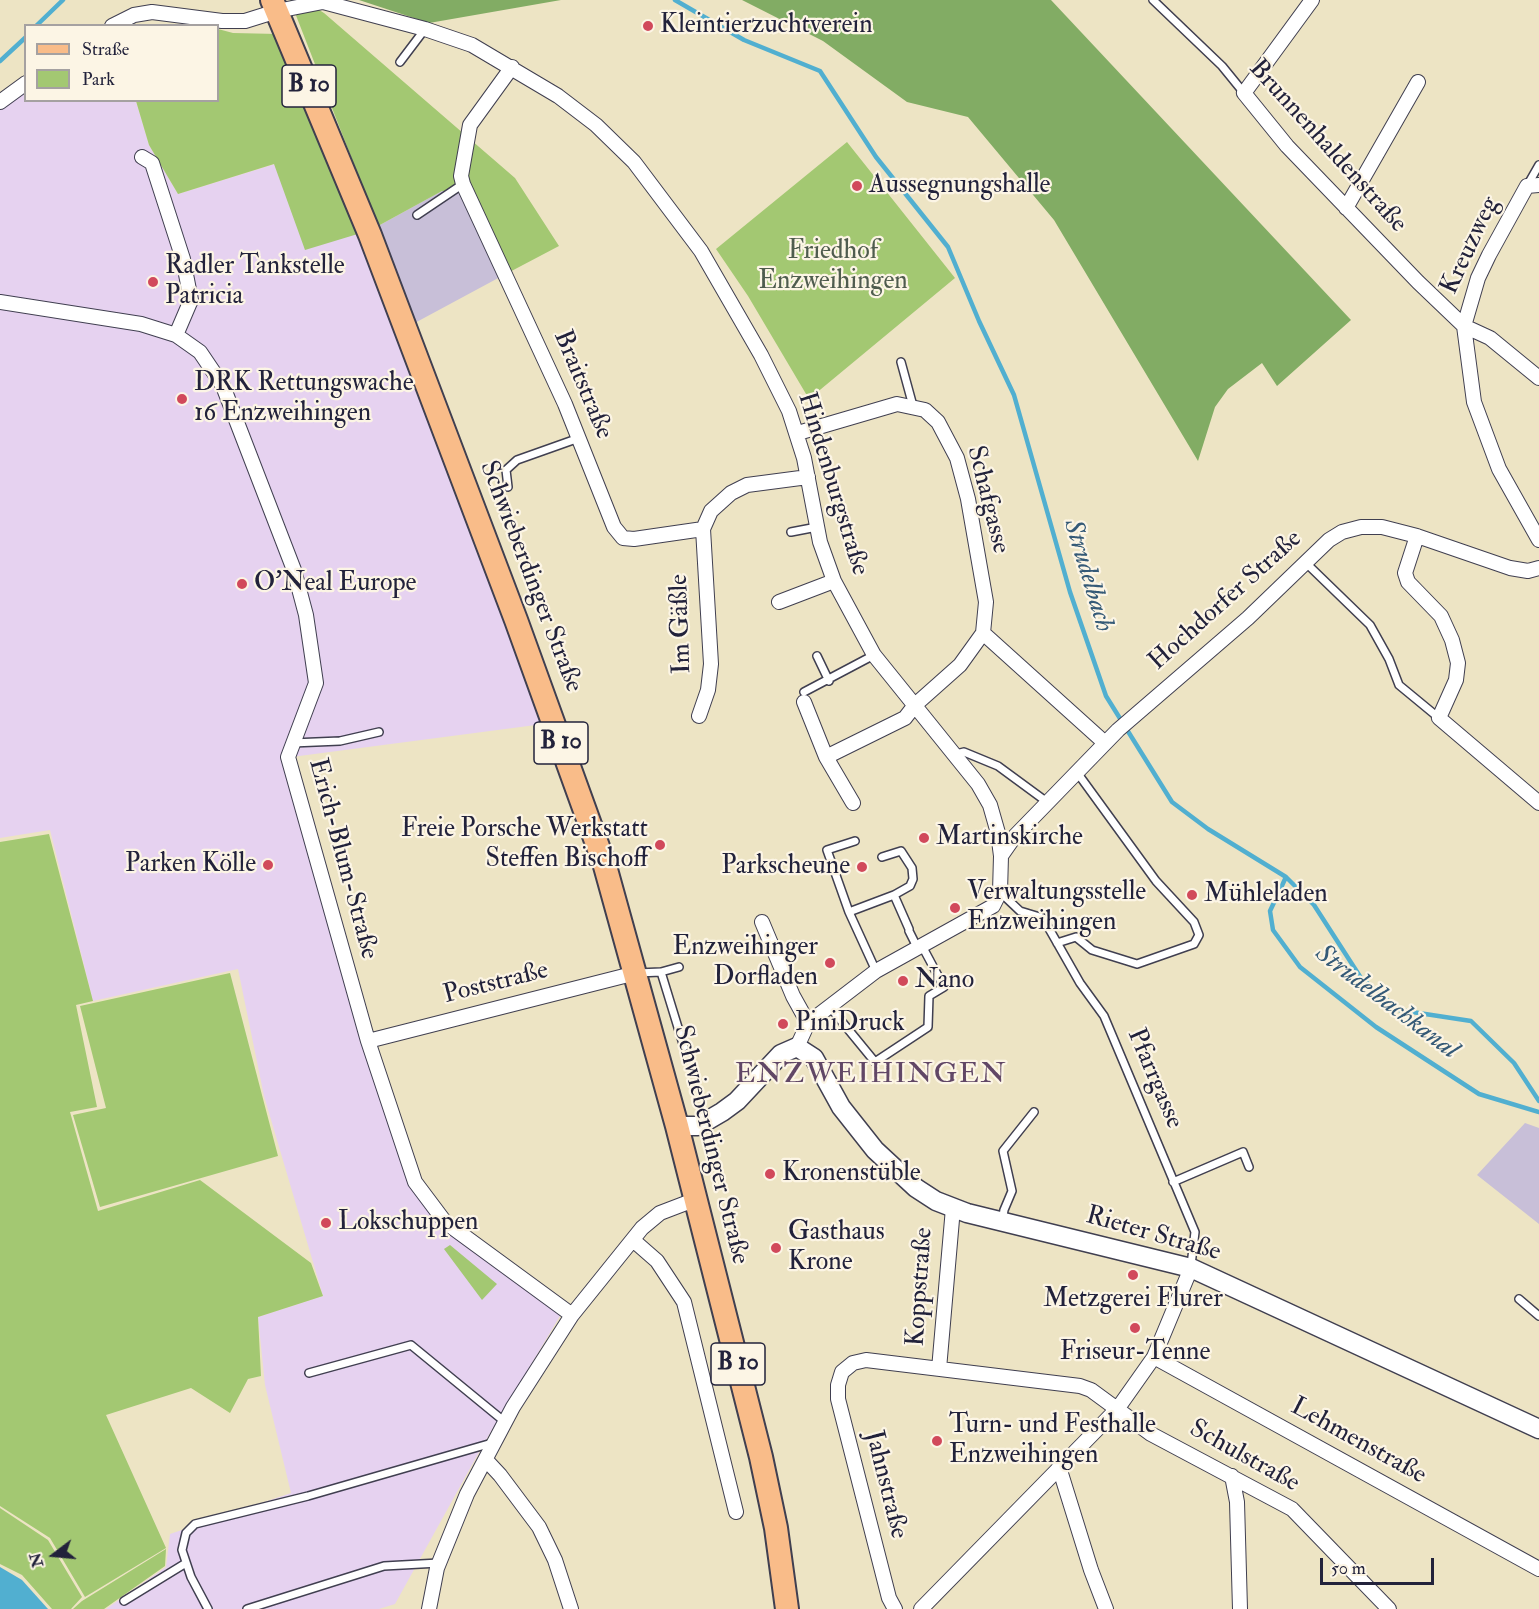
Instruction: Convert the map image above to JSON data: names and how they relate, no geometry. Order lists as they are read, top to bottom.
{
  "streets": {
    "main road": ["B 10", "Schwieberdinger Straße"],
    "street": [
      "Brunnenhaldenstraße",
      "Kreuzweg",
      "Braitstraße",
      "Hindenburgstraße",
      "Schafgasse",
      "Hochdorfer Straße",
      "Im Gäßle",
      "Erich-Blum-Straße",
      "Poststraße",
      "Rieter Straße",
      "Koppstraße",
      "Lehmenstraße",
      "Schulstraße",
      "Jahnstraße"
    ],
    "lane": ["Pfarrgasse"]
  },
  "crossings": [
    ["Brunnenhaldenstraße", "Kreuzweg"],
    ["Braitstraße", "Hindenburgstraße"],
    ["Braitstraße", "Im Gäßle"],
    ["Hindenburgstraße", "Schwieberdinger Straße"],
    ["Hindenburgstraße", "Hochdorfer Straße"],
    ["Hindenburgstraße", "Pfarrgasse"],
    ["Schwieberdinger Straße", "Poststraße"],
    ["Erich-Blum-Straße", "Poststraße"],
    ["Pfarrgasse", "Rieter Straße"],
    ["Rieter Straße", "Koppstraße"],
    ["Koppstraße", "Schulstraße"],
    ["Schulstraße", "Jahnstraße"]
  ],
  "districts": ["ENZWEIHINGEN"],
  "water": ["Strudelbach", "Strudelbachkanal"],
  "parks": ["Friedhof Enzweihingen"],
  "places": [
    "Kleintierzuchtverein",
    "Aussegnungshalle",
    "Radler Tankstelle Patricia",
    "DRK Rettungswache 16 Enzweihingen",
    "O'Neal Europe",
    "Martinskirche",
    "Freie Porsche Werkstatt Steffen Bischoff",
    "Parken Kölle",
    "Parkscheune",
    "Mühleladen",
    "Verwaltungsstelle Enzweihingen",
    "Enzweihinger Dorfladen",
    "Nano",
    "PiniDruck",
    "Kronenstüble",
    "Lokschuppen",
    "Gasthaus Krone",
    "Metzgerei Flurer",
    "Friseur-Tenne",
    "Turn- und Festhalle Enzweihingen"
  ],
  "legend": ["Straße", "Park"],
  "scale_bar": "50 m",
  "north": "left"
}
